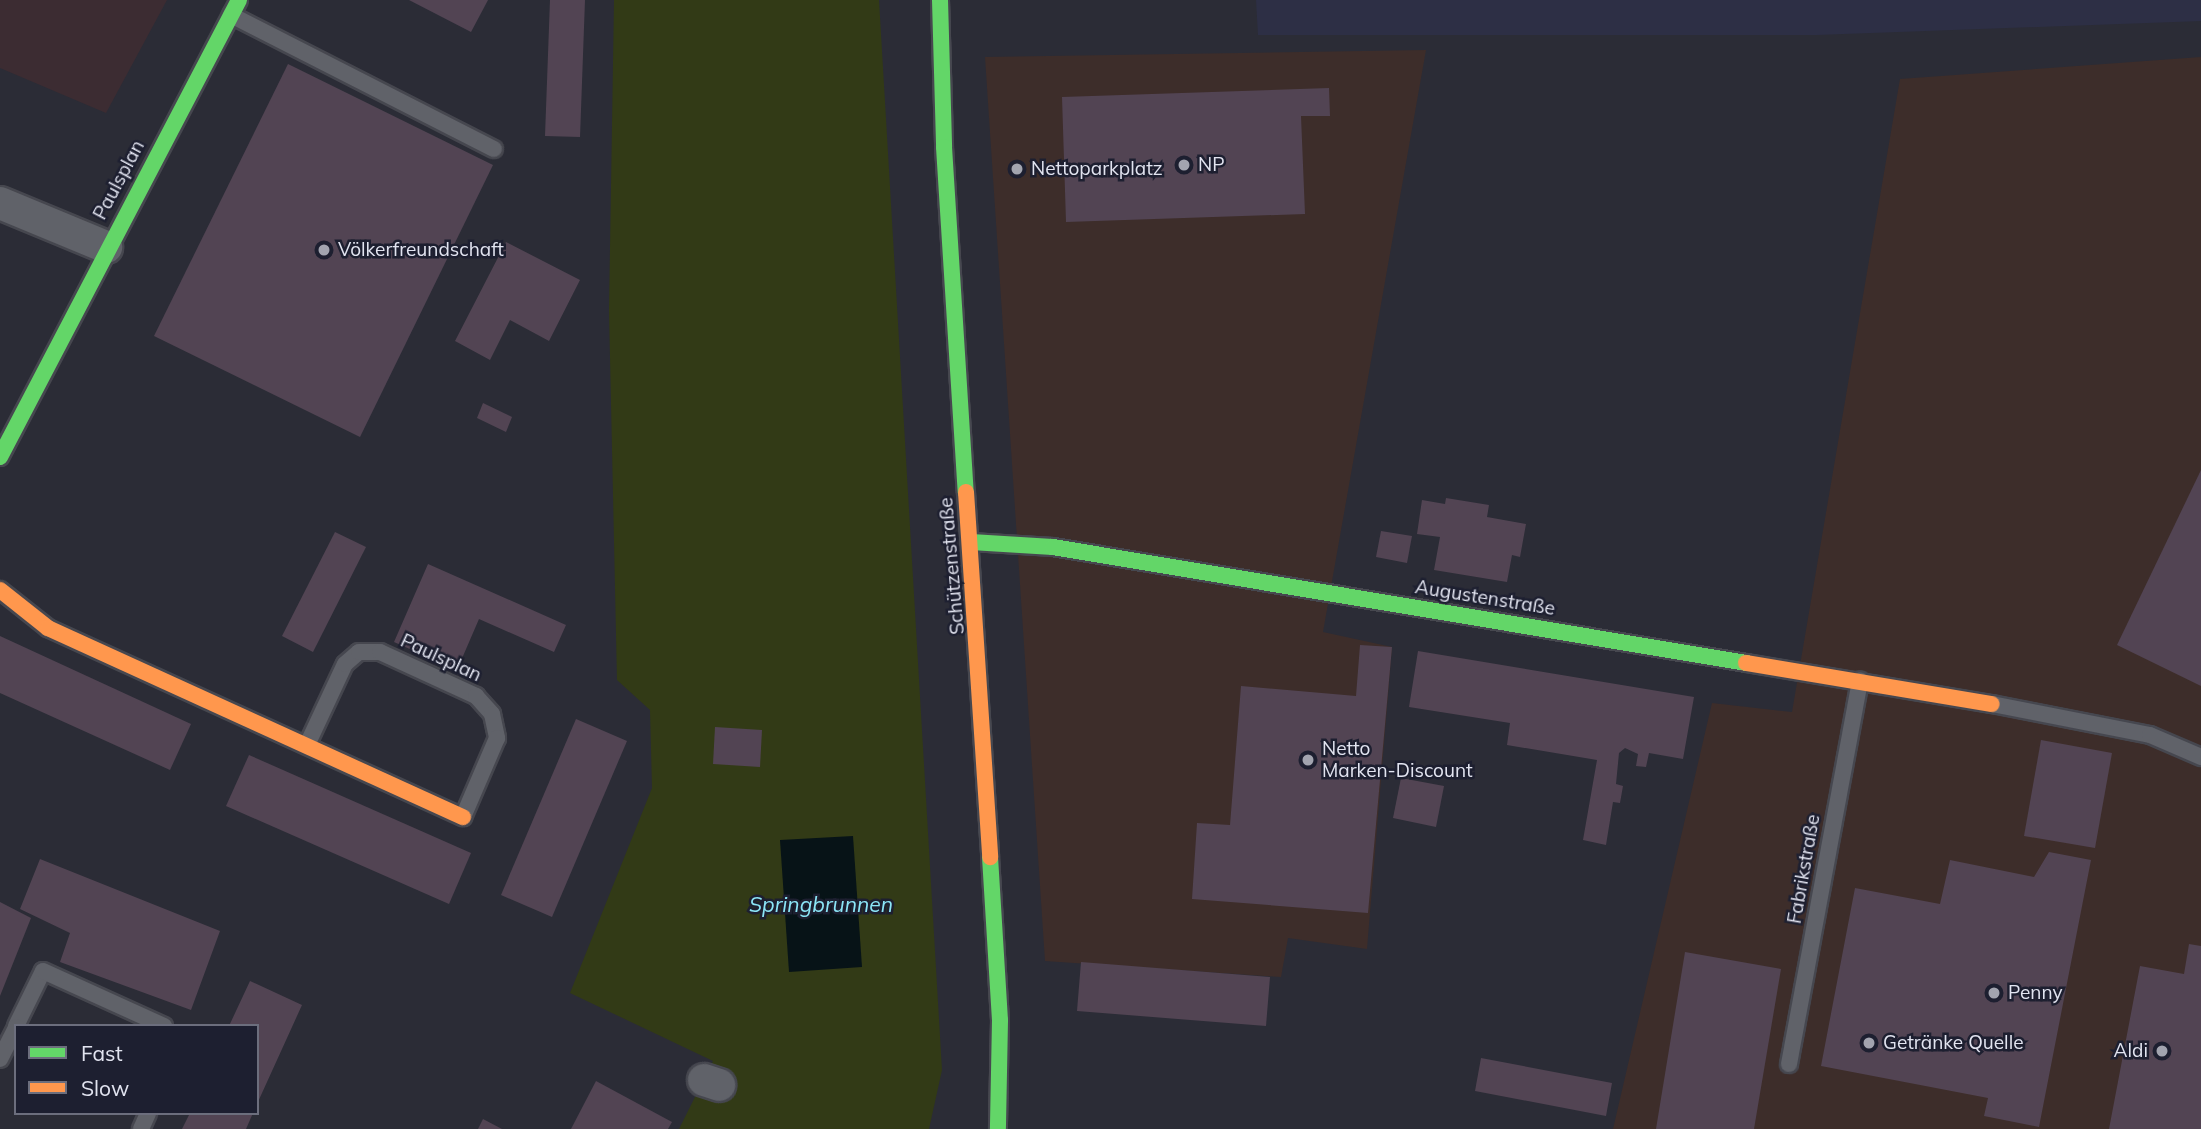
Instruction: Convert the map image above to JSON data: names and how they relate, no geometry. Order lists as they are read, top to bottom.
{
  "streets": {
    "street": ["Paulsplan", "Schützenstraße", "Augustenstraße"],
    "lane": ["Fabrikstraße"]
  },
  "crossings": [
    ["Schützenstraße", "Augustenstraße"],
    ["Augustenstraße", "Fabrikstraße"]
  ],
  "water": ["Springbrunnen"],
  "places": [
    "NP",
    "Nettoparkplatz",
    "Völkerfreundschaft",
    "Netto Marken-Discount",
    "Penny",
    "Getränke Quelle",
    "Aldi"
  ],
  "legend": ["Fast", "Slow"]
}
